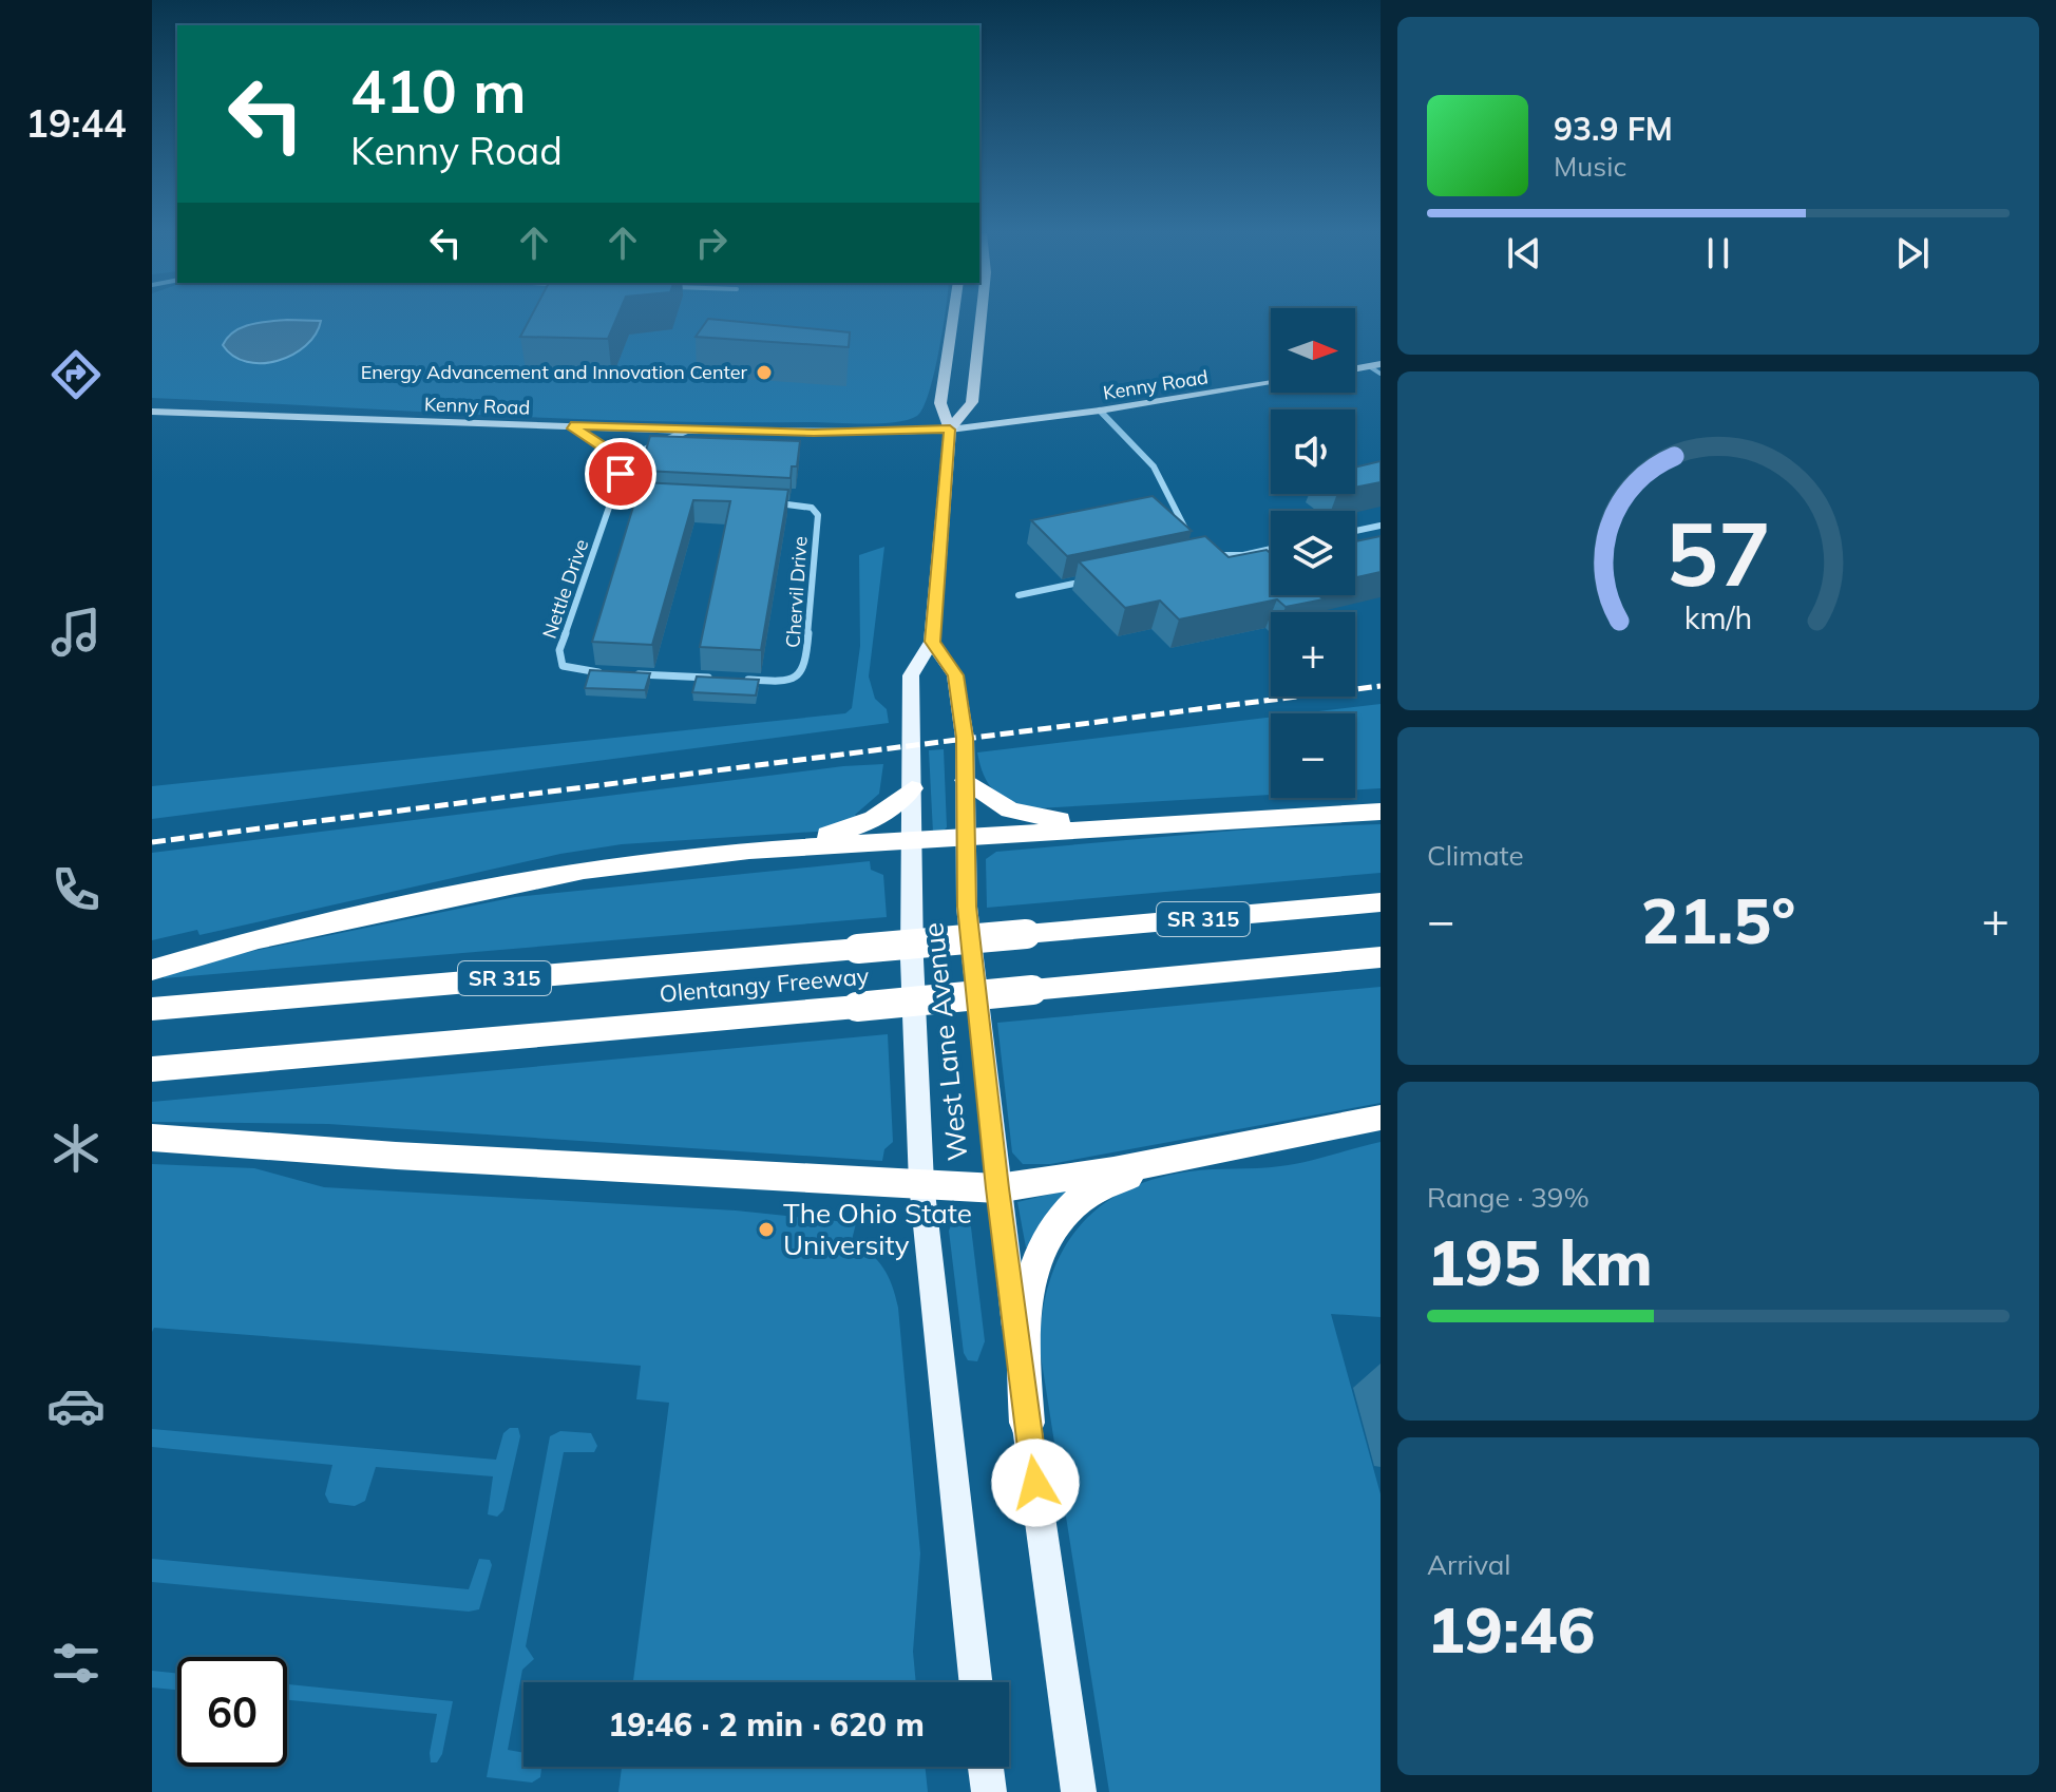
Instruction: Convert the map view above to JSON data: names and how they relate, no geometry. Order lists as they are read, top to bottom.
{
  "streets": {
    "highway": ["SR 315", "Olentangy Freeway"],
    "main road": ["West Lane Avenue"],
    "street": ["Kenny Road", "Nettle Drive", "Chervil Drive"]
  },
  "crossings": [
    ["Kenny Road", "West Lane Avenue"]
  ],
  "places": ["Energy Advancement and Innovation Center", "The Ohio State University"],
  "north": "right",
  "page": {
    "tabs": "19:44",
    "turn": ["410 m", "Kenny Road"],
    "song": ["93.9 FM", "Music"],
    "map_buttons": ["+", "−"],
    "tile": [
      "Climate",
      ["Range · 39%", "195 km"],
      ["Arrival", "19:46"]
    ],
    "heat": ["−", "21.5°", "+"],
    "limit": "60",
    "trip": "19:46 · 2 min · 620 m",
    "gauge": ["57", "km/h"]
  }
}
